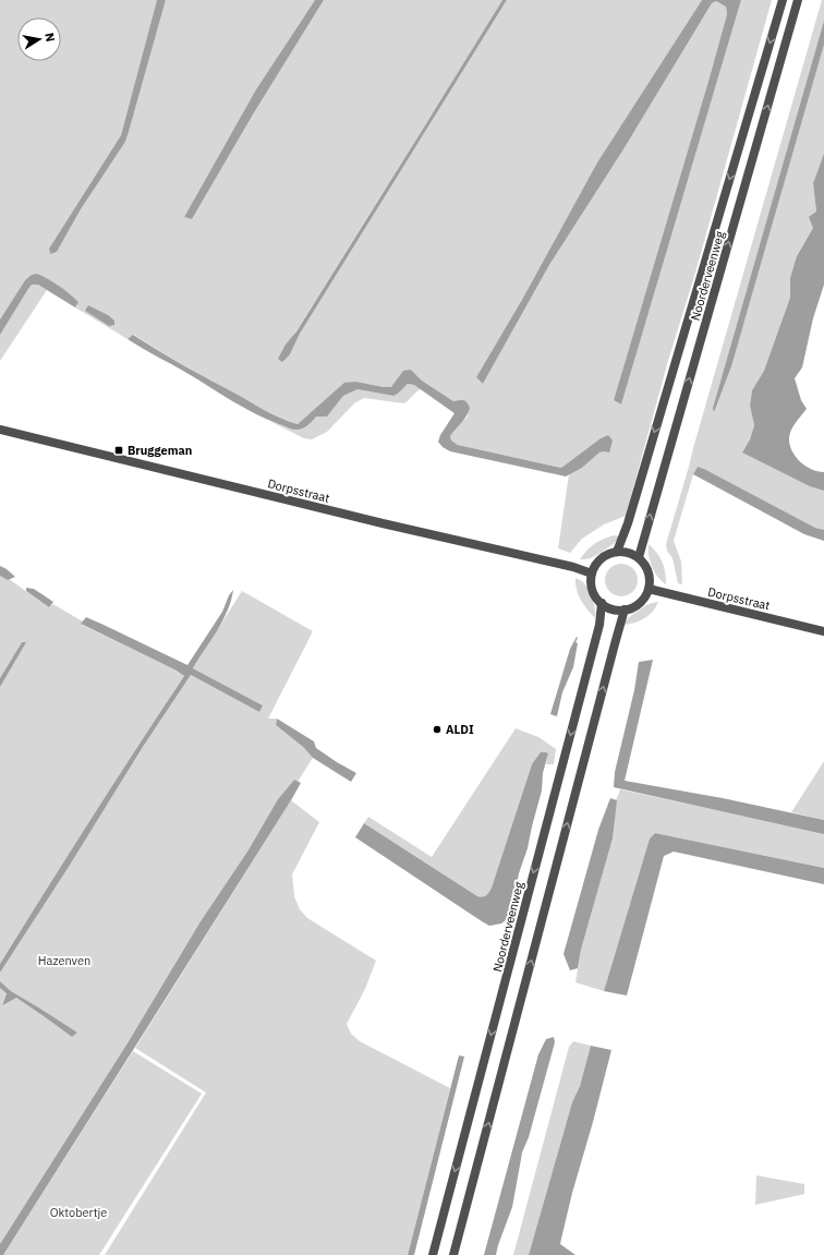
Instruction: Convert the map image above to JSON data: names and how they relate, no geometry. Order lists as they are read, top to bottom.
{
  "streets": {
    "street": ["Noorderveenweg", "Dorpsstraat"]
  },
  "crossings": [
    ["Noorderveenweg", "Dorpsstraat"]
  ],
  "parks": ["Hazenven", "Oktobertje"],
  "places": {
    "transit": ["Bruggeman"],
    "other": ["ALDI"]
  },
  "north": "right"
}
